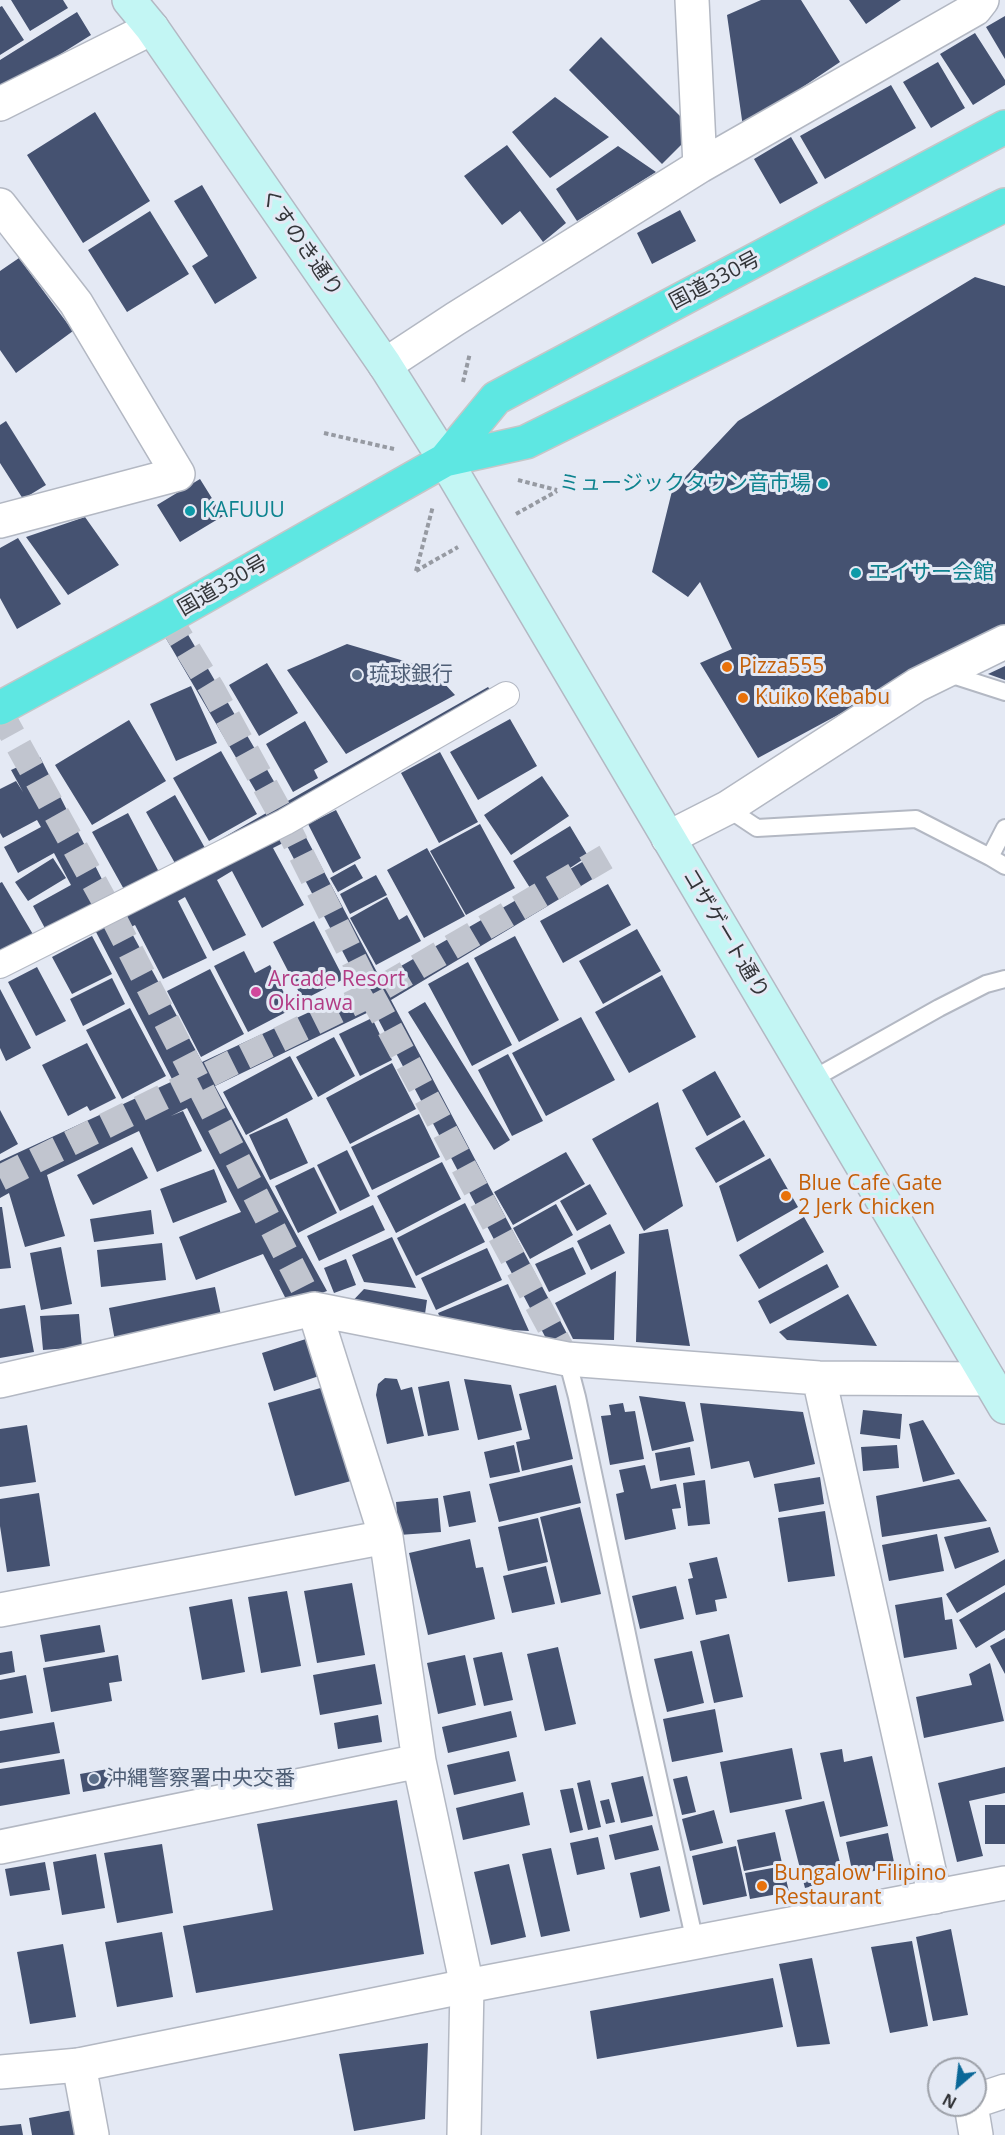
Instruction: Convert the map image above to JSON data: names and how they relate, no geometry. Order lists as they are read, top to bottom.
{
  "streets": {
    "highway": ["国道330号"],
    "main road": ["くすのき通り", "コザゲート通り"]
  },
  "crossings": [
    ["くすのき通り", "国道330号"],
    ["くすのき通り", "コザゲート通り"],
    ["国道330号", "コザゲート通り"]
  ],
  "places": [
    "ミュージックタウン音市場",
    "KAFUUU",
    "エイサー会館",
    "Pizza555",
    "琉球銀行",
    "Kuiko Kebabu",
    "Arcade Resort Okinawa",
    "Blue Cafe Gate 2 Jerk Chicken",
    "沖縄警察署中央交番",
    "Bungalow Filipino Restaurant"
  ],
  "north": "bottom left"
}
